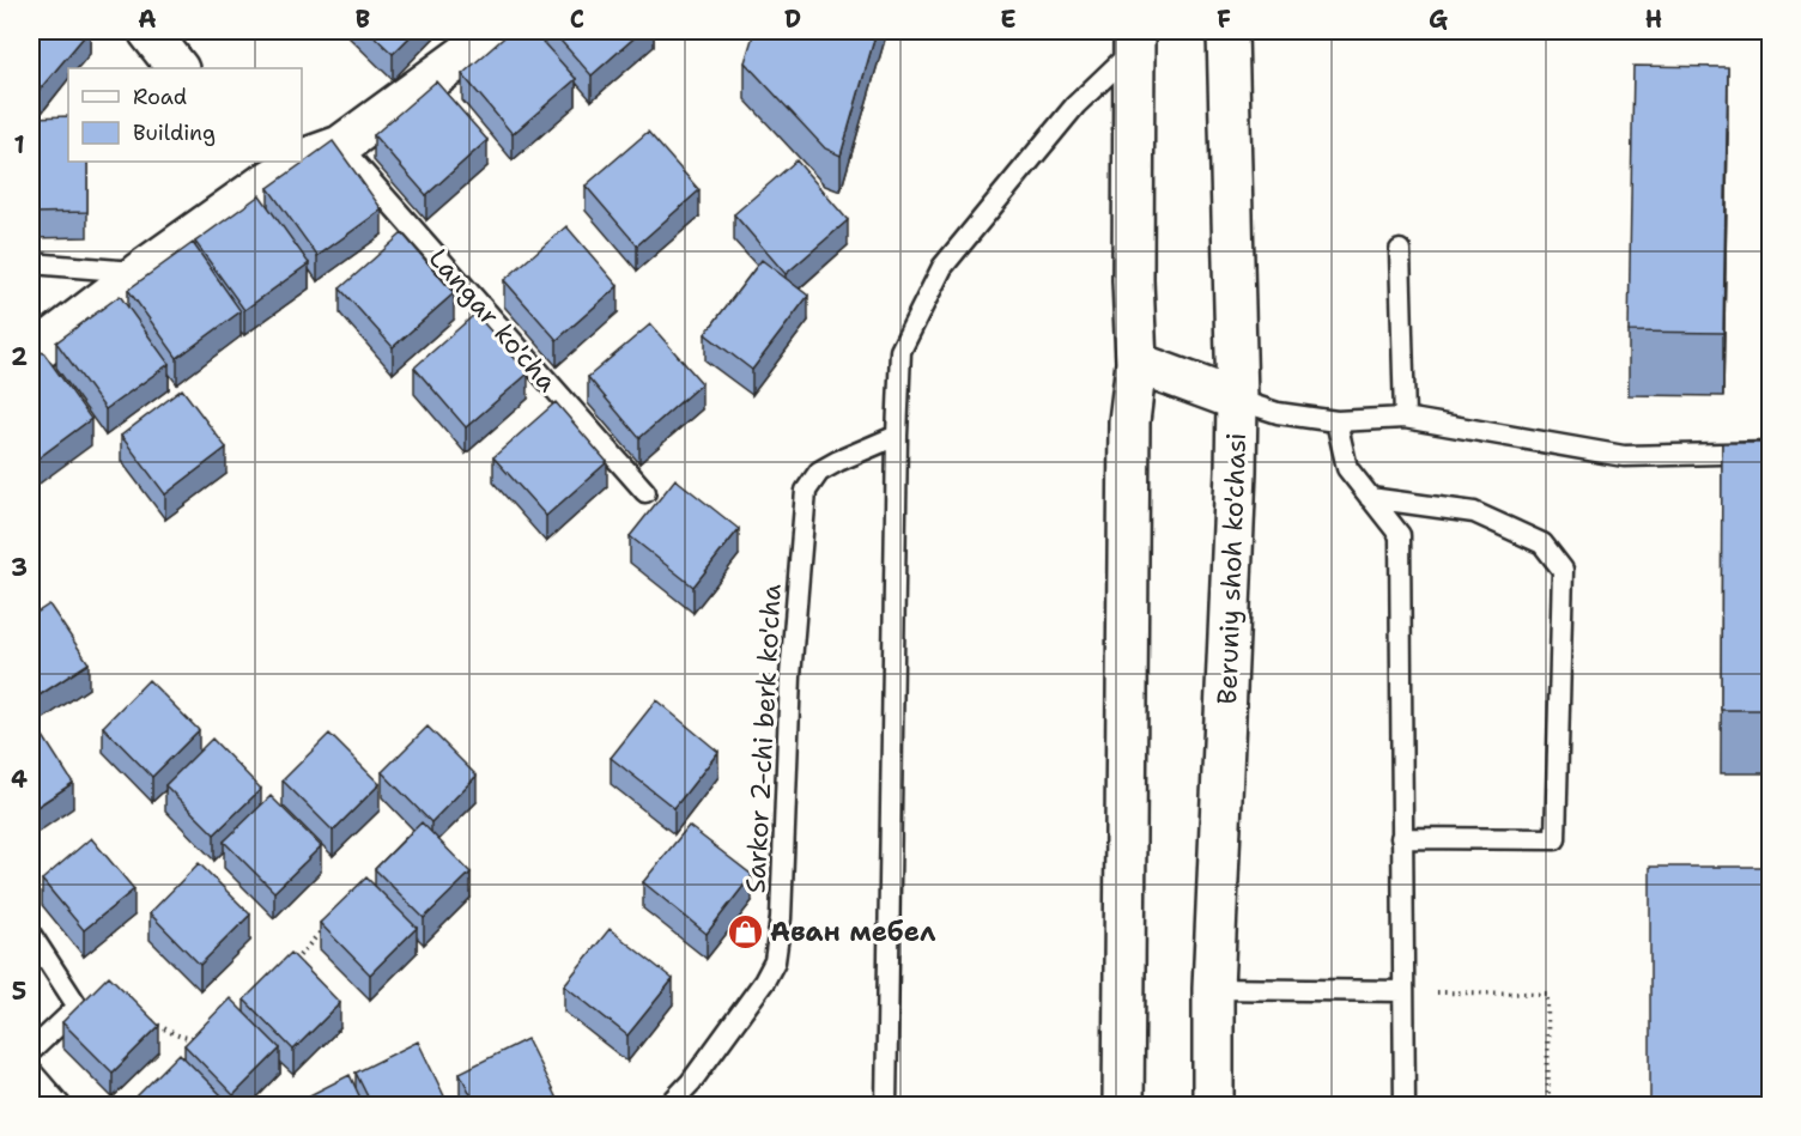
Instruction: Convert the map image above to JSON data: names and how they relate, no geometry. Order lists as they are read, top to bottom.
{
  "streets": {
    "main road": ["Beruniy shoh ko'chasi"],
    "lane": ["Langar ko'cha", "Sarkor 2-chi berk ko'cha"]
  },
  "places": {
    "shop": ["Аван мебел"]
  },
  "legend": ["Road", "Building"],
  "grid": {
    "columns": [
      "A",
      "B",
      "C",
      "D",
      "E",
      "F",
      "G",
      "H"
    ],
    "rows": [
      "1",
      "2",
      "3",
      "4",
      "5"
    ]
  }
}
